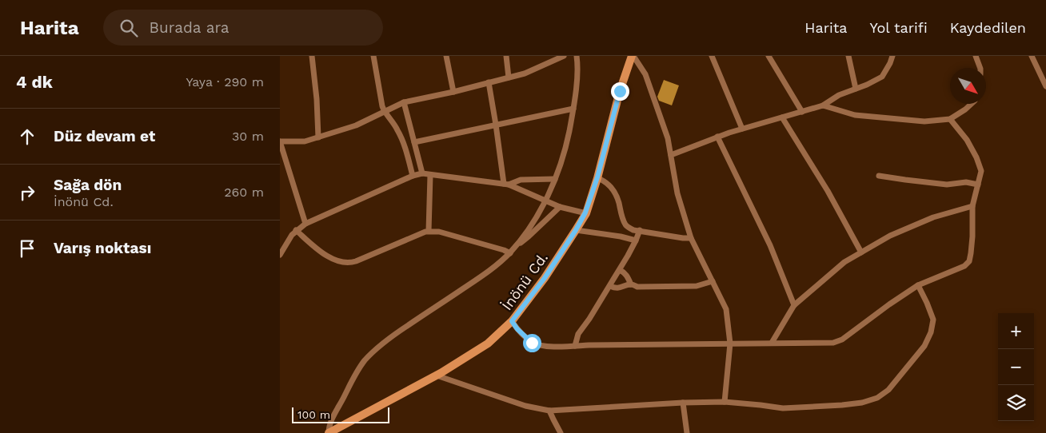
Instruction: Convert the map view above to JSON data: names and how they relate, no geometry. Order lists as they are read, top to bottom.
{
  "streets": {
    "street": ["İnönü Cd."]
  },
  "scale_bar": "100 m",
  "north": "bottom right",
  "page": {
    "header": "Harita",
    "search": "Burada ara",
    "nav": ["Harita", "Yol tarifi", "Kaydedilen"],
    "heading": ["4 dk", "Yaya · 290 m"],
    "list": [
      ["Düz devam et", "30 m"],
      ["Sağa dön", "İnönü Cd.", "260 m"],
      "Varış noktası"
    ],
    "map_buttons": ["+", "−"],
    "scale": "100 m"
  }
}
